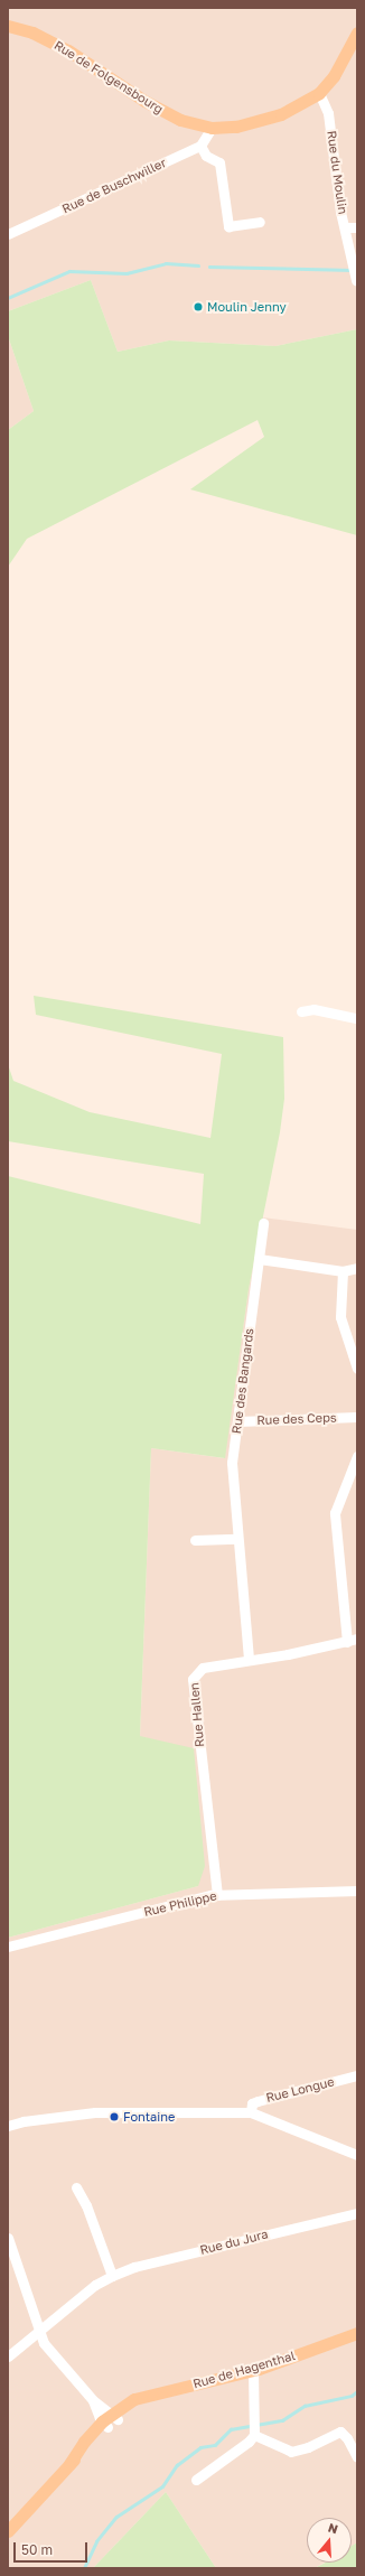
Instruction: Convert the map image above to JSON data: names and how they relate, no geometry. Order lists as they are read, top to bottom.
{
  "streets": {
    "main road": ["Rue de Folgensbourg", "Rue de Hagenthal"],
    "street": [
      "Rue du Moulin",
      "Rue de Buschwiller",
      "Rue des Bangards",
      "Rue des Ceps",
      "Rue Hallen",
      "Rue Philippe",
      "Rue Longue",
      "Rue du Jura"
    ]
  },
  "crossings": [
    ["Rue de Folgensbourg", "Rue du Moulin"],
    ["Rue des Bangards", "Rue des Ceps"],
    ["Rue des Bangards", "Rue Hallen"],
    ["Rue Hallen", "Rue Philippe"]
  ],
  "places": ["Moulin Jenny", "Fontaine"],
  "scale_bar": "50 m",
  "north": "top"
}
